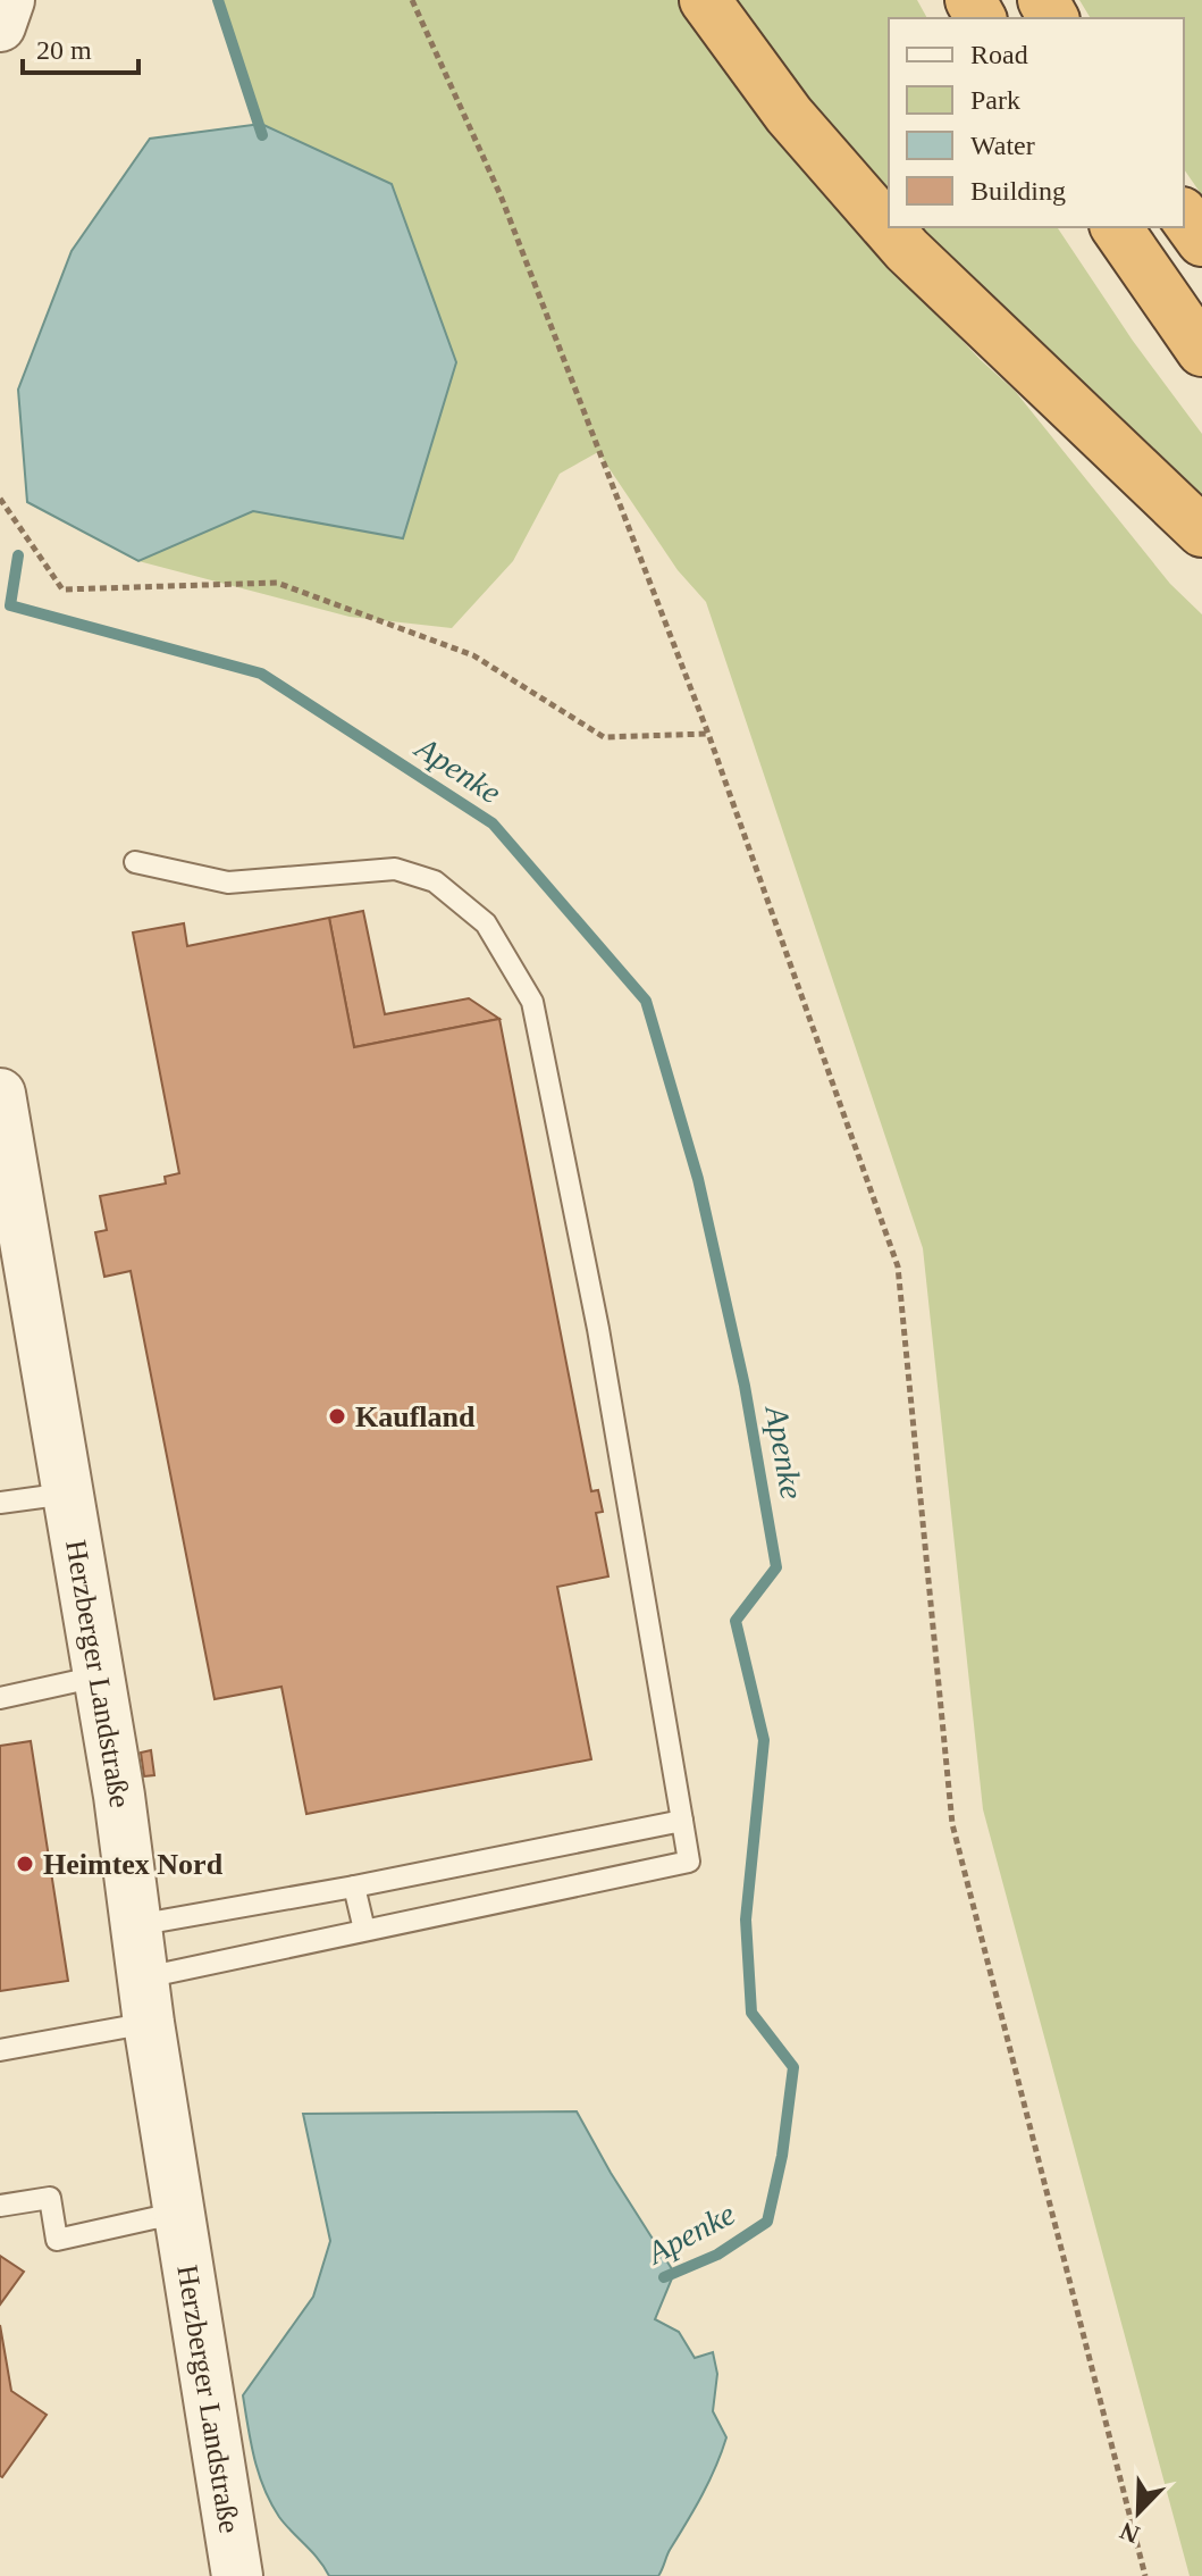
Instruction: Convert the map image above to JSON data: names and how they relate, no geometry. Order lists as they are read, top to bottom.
{
  "streets": {
    "street": ["Herzberger Landstraße"]
  },
  "water": ["Apenke"],
  "places": ["Kaufland", "Heimtex Nord"],
  "legend": [
    "Road",
    "Park",
    "Water",
    "Building"
  ],
  "scale_bar": "20 m",
  "north": "bottom left"
}
